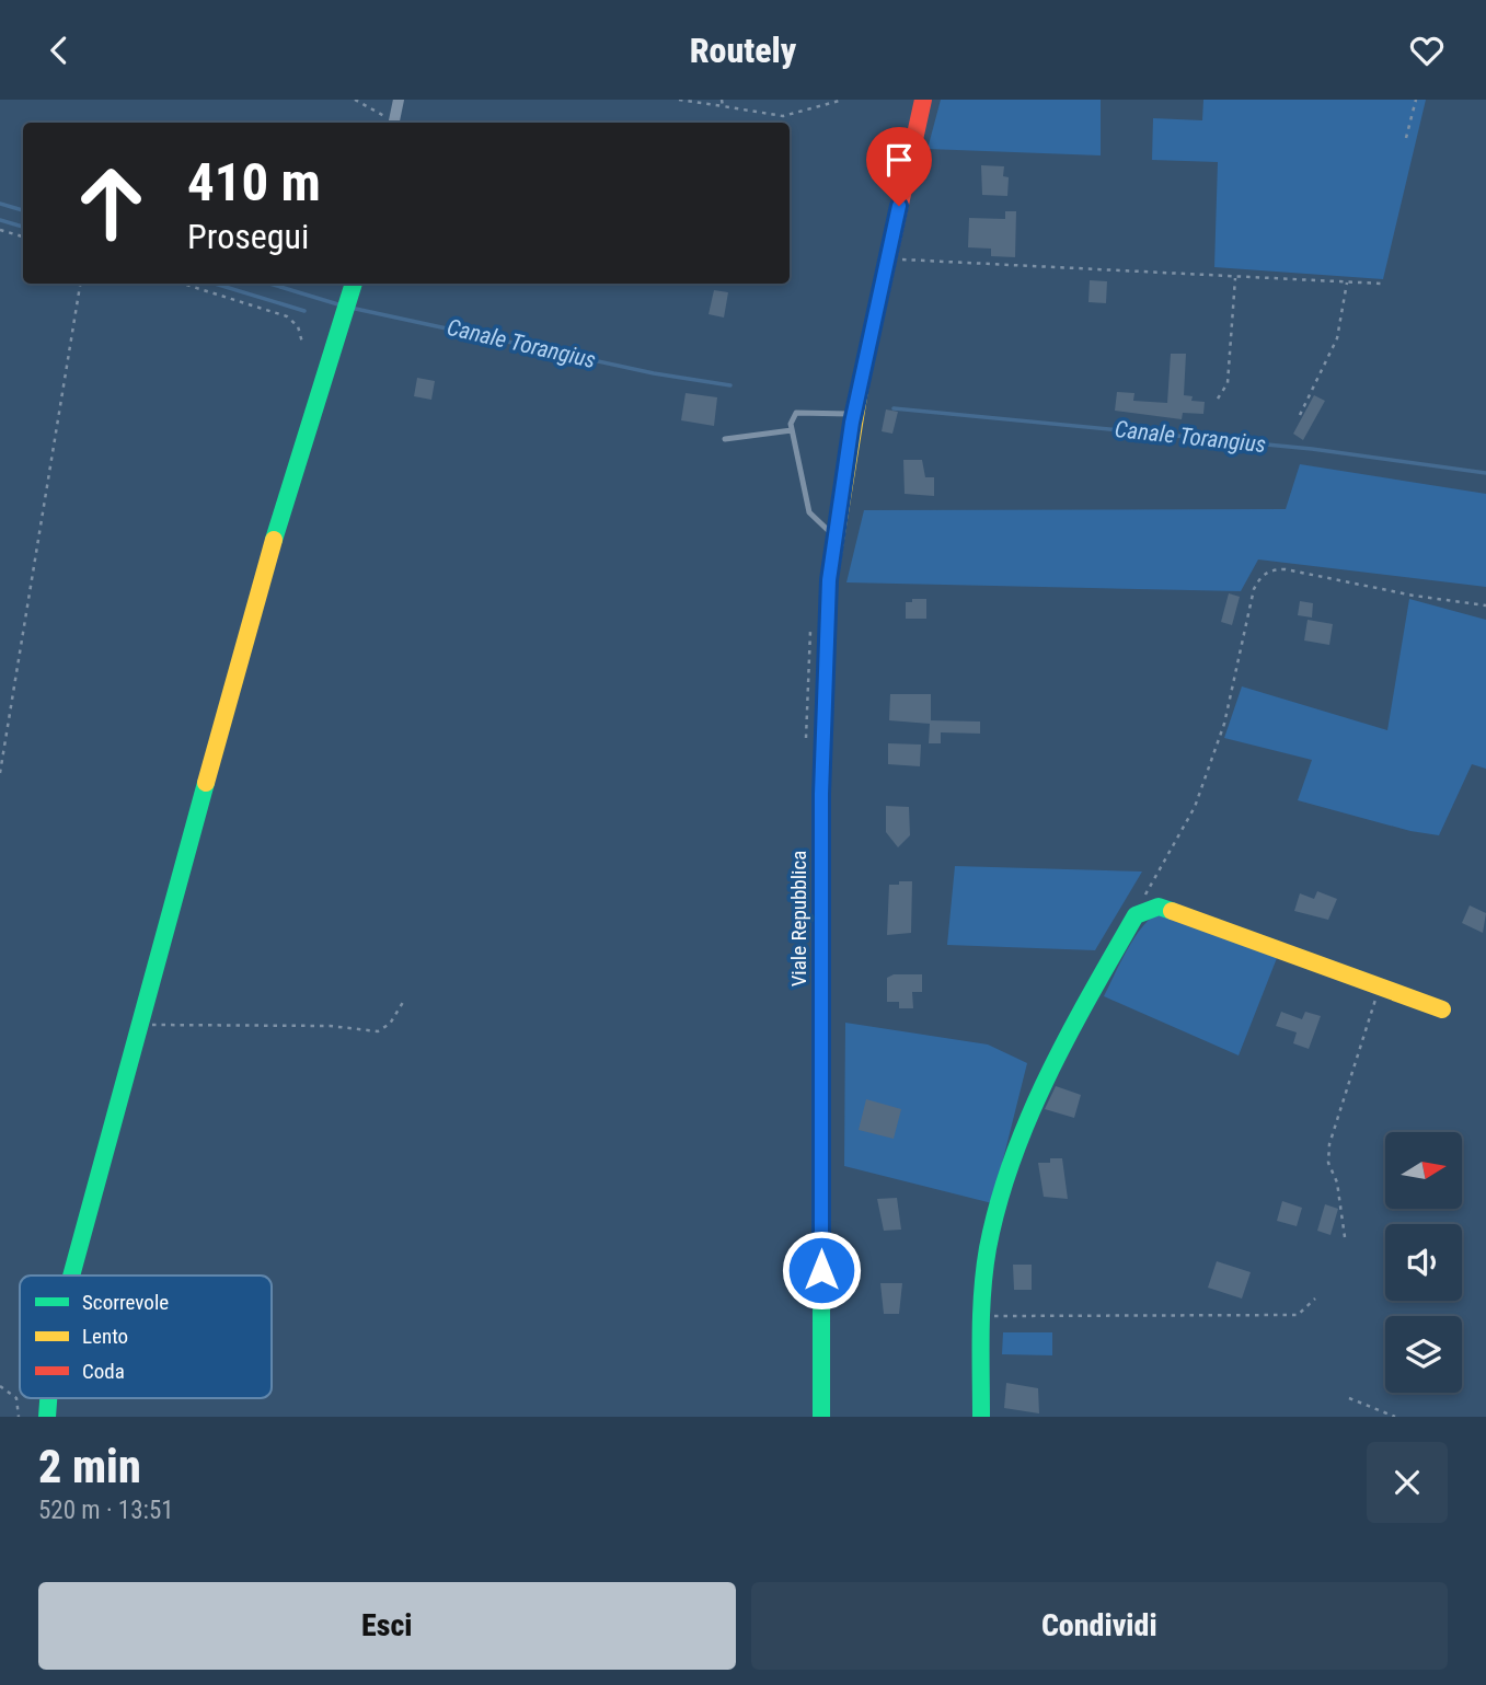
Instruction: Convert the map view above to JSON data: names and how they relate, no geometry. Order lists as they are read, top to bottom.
{
  "streets": {
    "street": ["Viale Repubblica"]
  },
  "water": ["Canale Torangius"],
  "legend": ["Scorrevole", "Lento", "Coda"],
  "north": "right",
  "page": {
    "header": "Routely",
    "turn": ["410 m", "Prosegui"],
    "heading": ["2 min", "520 m · 13:51"],
    "buttons": ["Esci", "Condividi"]
  }
}
